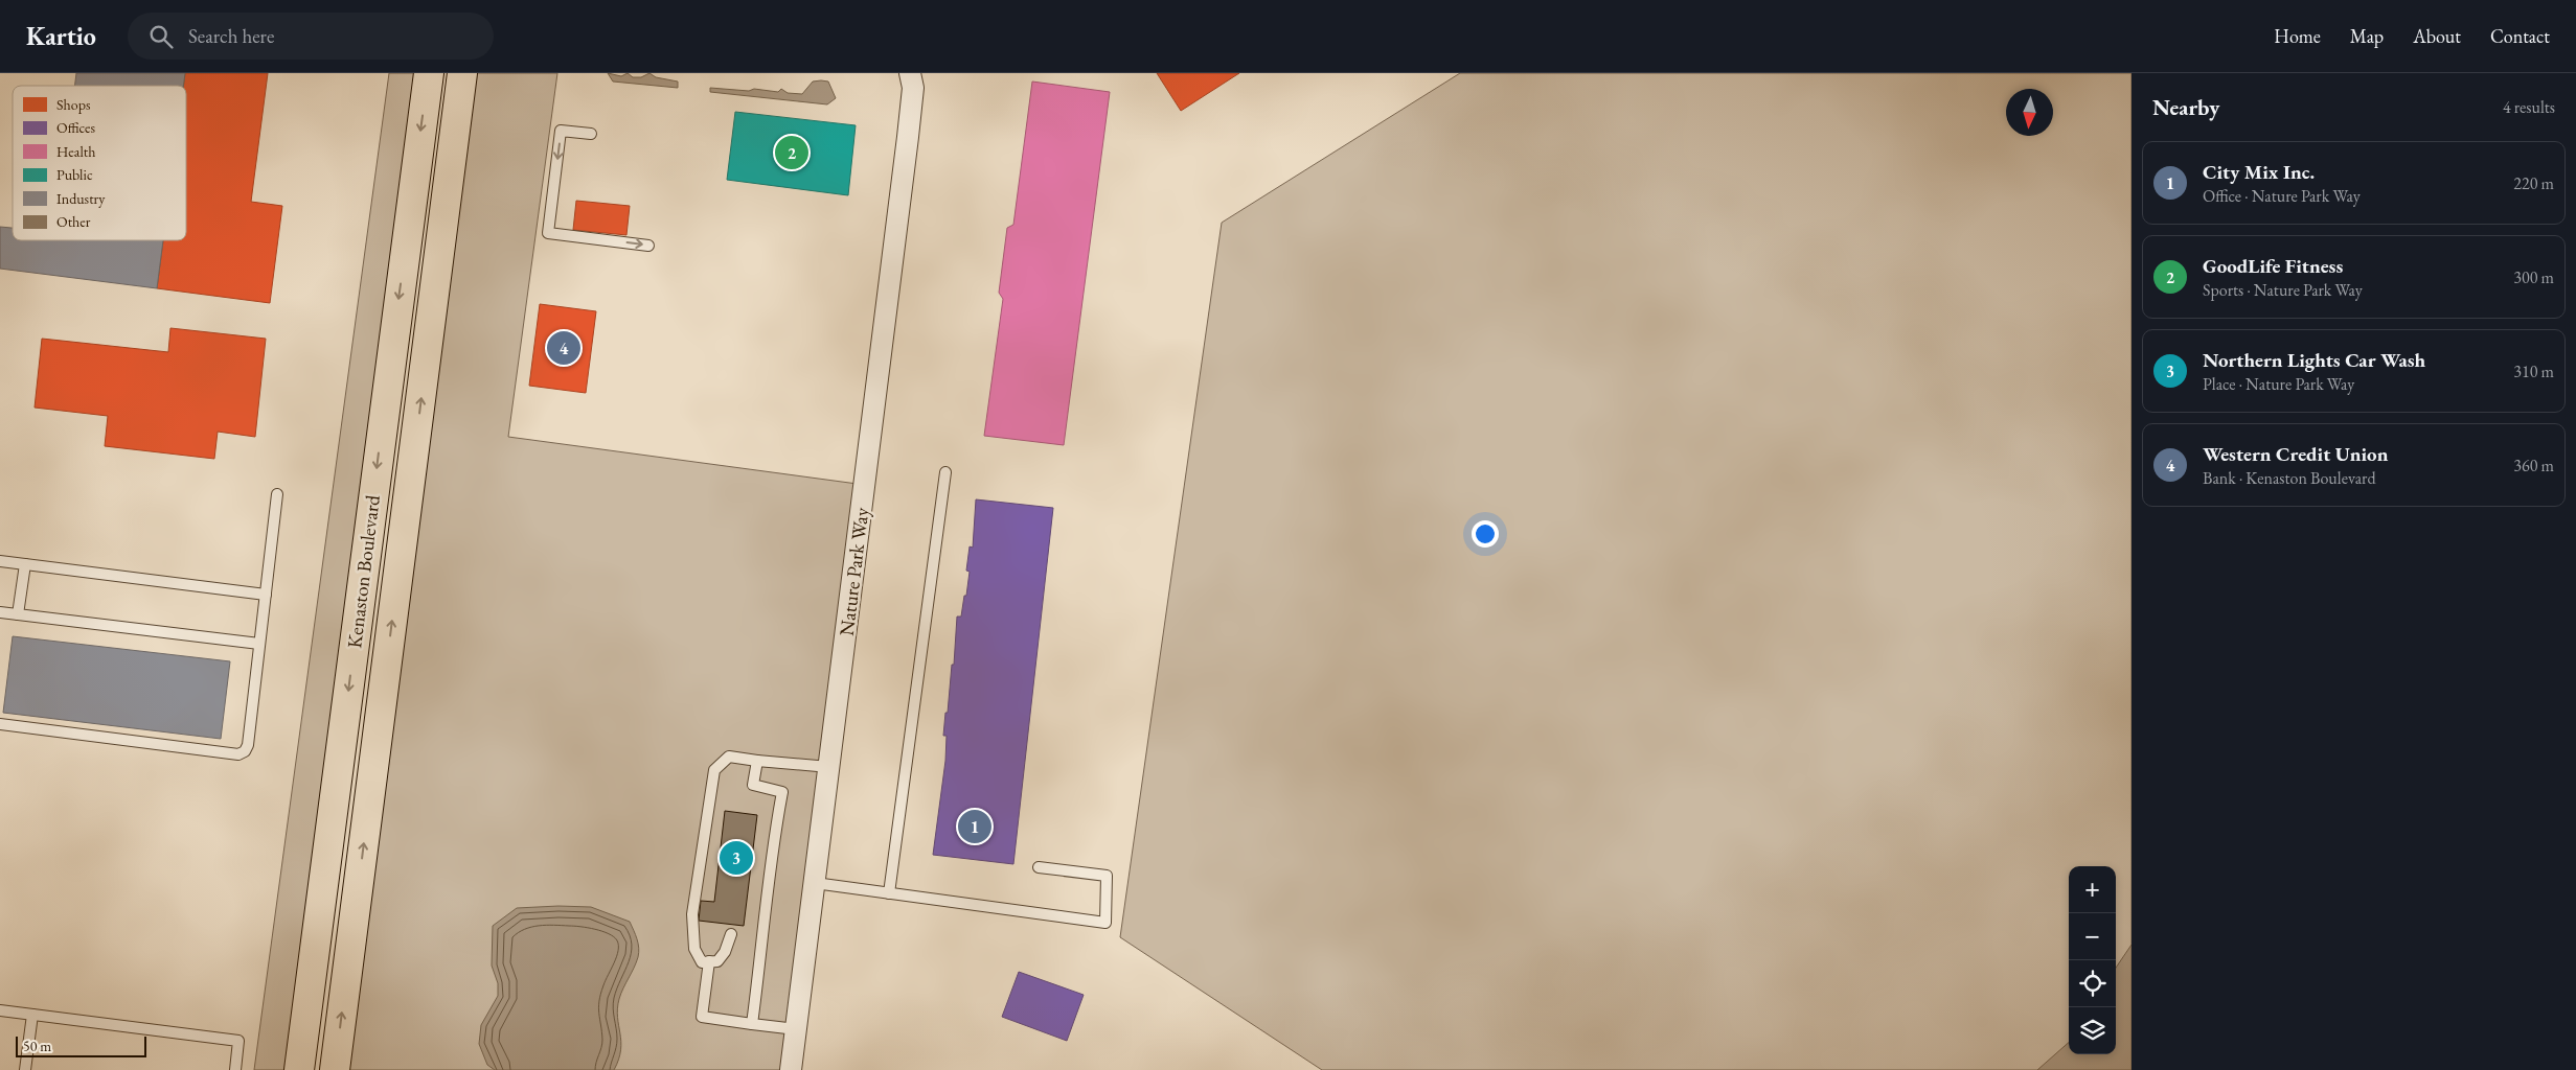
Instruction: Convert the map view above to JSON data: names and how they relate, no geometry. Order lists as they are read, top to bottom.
{
  "streets": {
    "main road": ["Kenaston Boulevard"],
    "street": ["Nature Park Way"]
  },
  "legend": [
    "Shops",
    "Offices",
    "Health",
    "Public",
    "Industry",
    "Other"
  ],
  "scale_bar": "50 m",
  "north": "bottom",
  "page": {
    "header": "Kartio",
    "search": "Search here",
    "nav": [
      "Home",
      "Map",
      "About",
      "Contact"
    ],
    "heading": ["Nearby", "4 results"],
    "pins": [
      "2",
      "4",
      "1",
      "3"
    ],
    "list": [
      {
        "mark": "1",
        "name": "City Mix Inc.",
        "note": "Office · Nature Park Way",
        "value": "220 m"
      },
      {
        "mark": "2",
        "name": "GoodLife Fitness",
        "note": "Sports · Nature Park Way",
        "value": "300 m"
      },
      {
        "mark": "3",
        "name": "Northern Lights Car Wash",
        "note": "Place · Nature Park Way",
        "value": "310 m"
      },
      {
        "mark": "4",
        "name": "Western Credit Union",
        "note": "Bank · Kenaston Boulevard",
        "value": "360 m"
      }
    ],
    "map_buttons": ["+", "−"],
    "scale": "50 m"
  }
}
